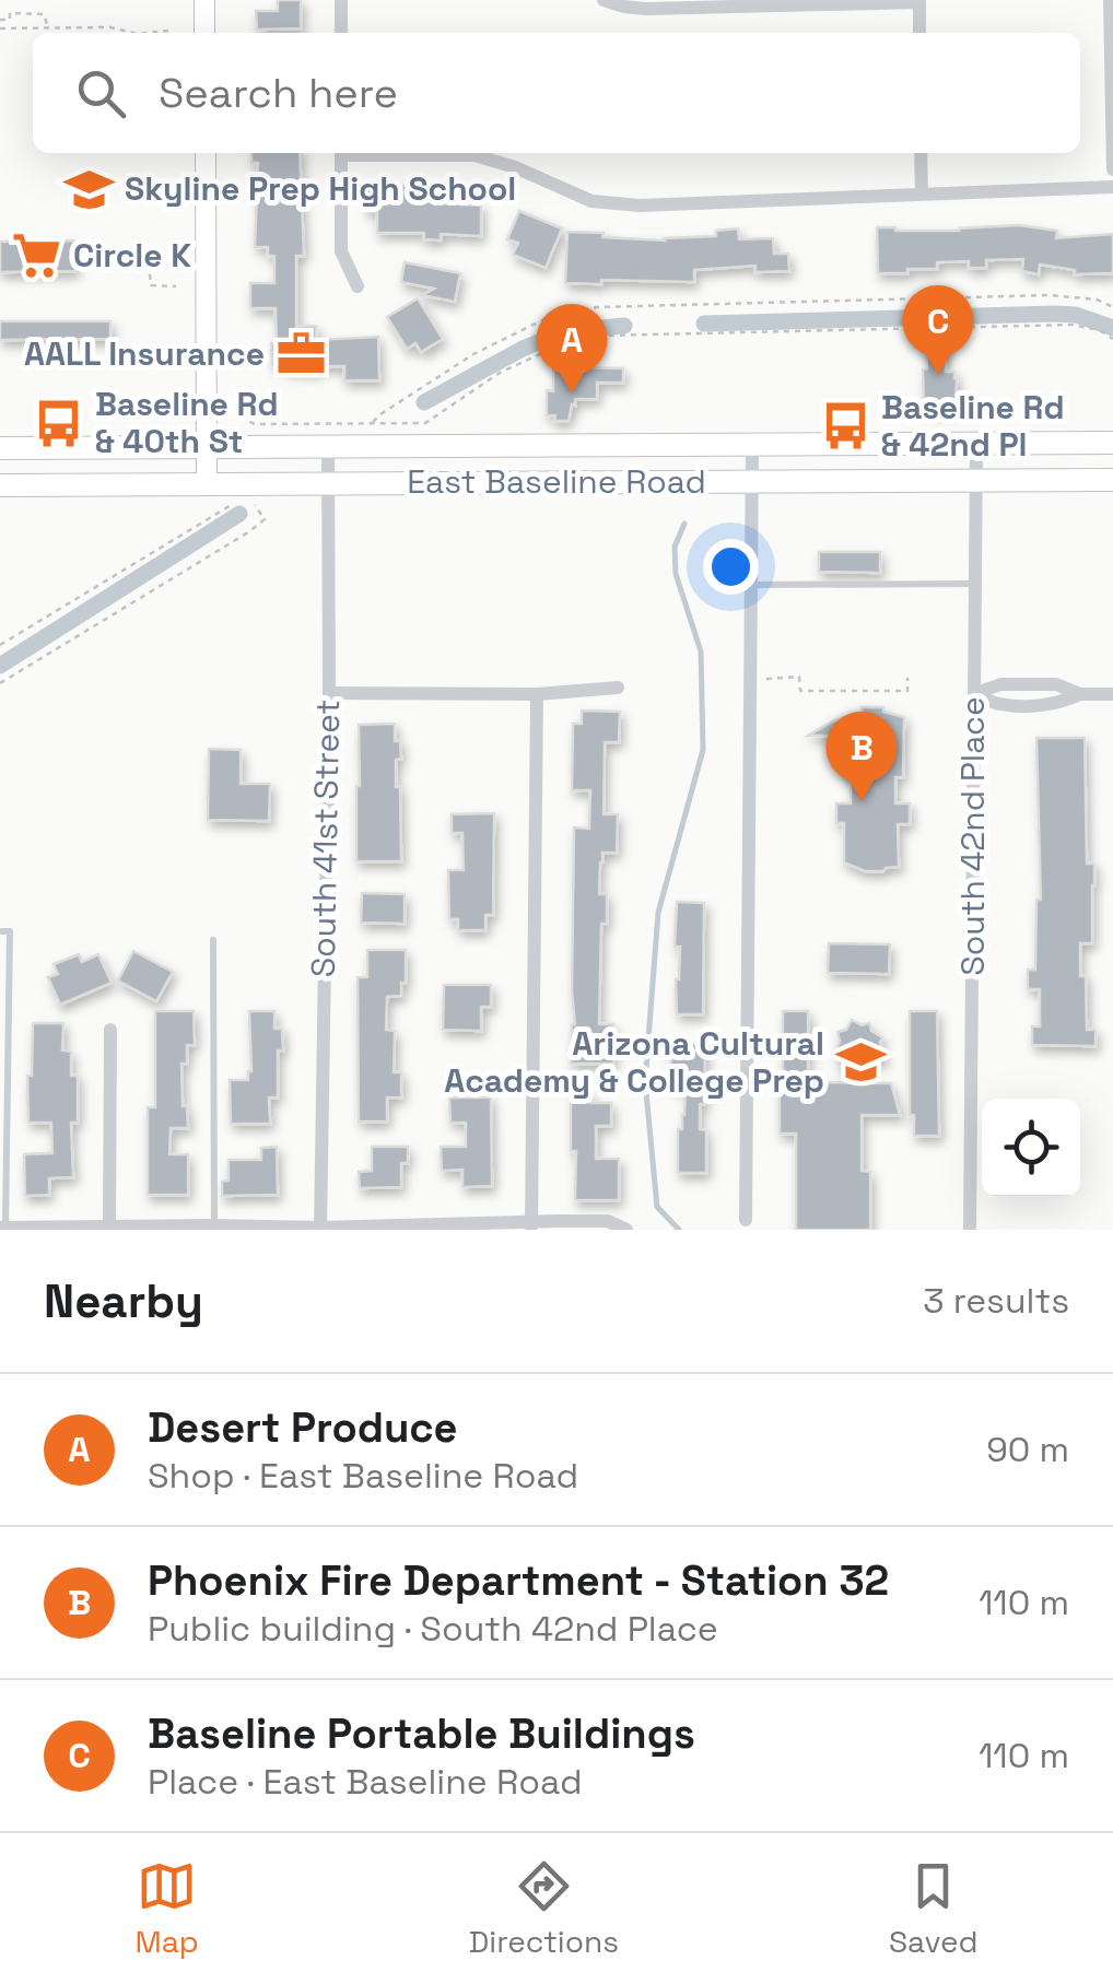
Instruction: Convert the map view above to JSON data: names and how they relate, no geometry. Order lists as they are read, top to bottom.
{
  "streets": {
    "main road": ["East Baseline Road"],
    "street": ["South 42nd Place", "South 41st Street"]
  },
  "crossings": [
    ["East Baseline Road", "South 42nd Place"],
    ["East Baseline Road", "South 41st Street"]
  ],
  "places": {
    "school or university": ["Skyline Prep High School", "Arizona Cultural Academy & College Prep"],
    "supermarket": ["Circle K"],
    "office": ["AALL Insurance"],
    "bus stop": ["Baseline Rd & 40th St", "Baseline Rd & 42nd Pl"]
  },
  "page": {
    "search": "Search here",
    "pins": ["C", "A", "B"],
    "heading": ["Nearby", "3 results"],
    "list": [
      {
        "mark": "A",
        "name": "Desert Produce",
        "note": "Shop · East Baseline Road",
        "value": "90 m"
      },
      {
        "mark": "B",
        "name": "Phoenix Fire Department - Station 32",
        "note": "Public building · South 42nd Place",
        "value": "110 m"
      },
      {
        "mark": "C",
        "name": "Baseline Portable Buildings",
        "note": "Place · East Baseline Road",
        "value": "110 m"
      }
    ],
    "nav": ["Map", "Directions", "Saved"]
  }
}
